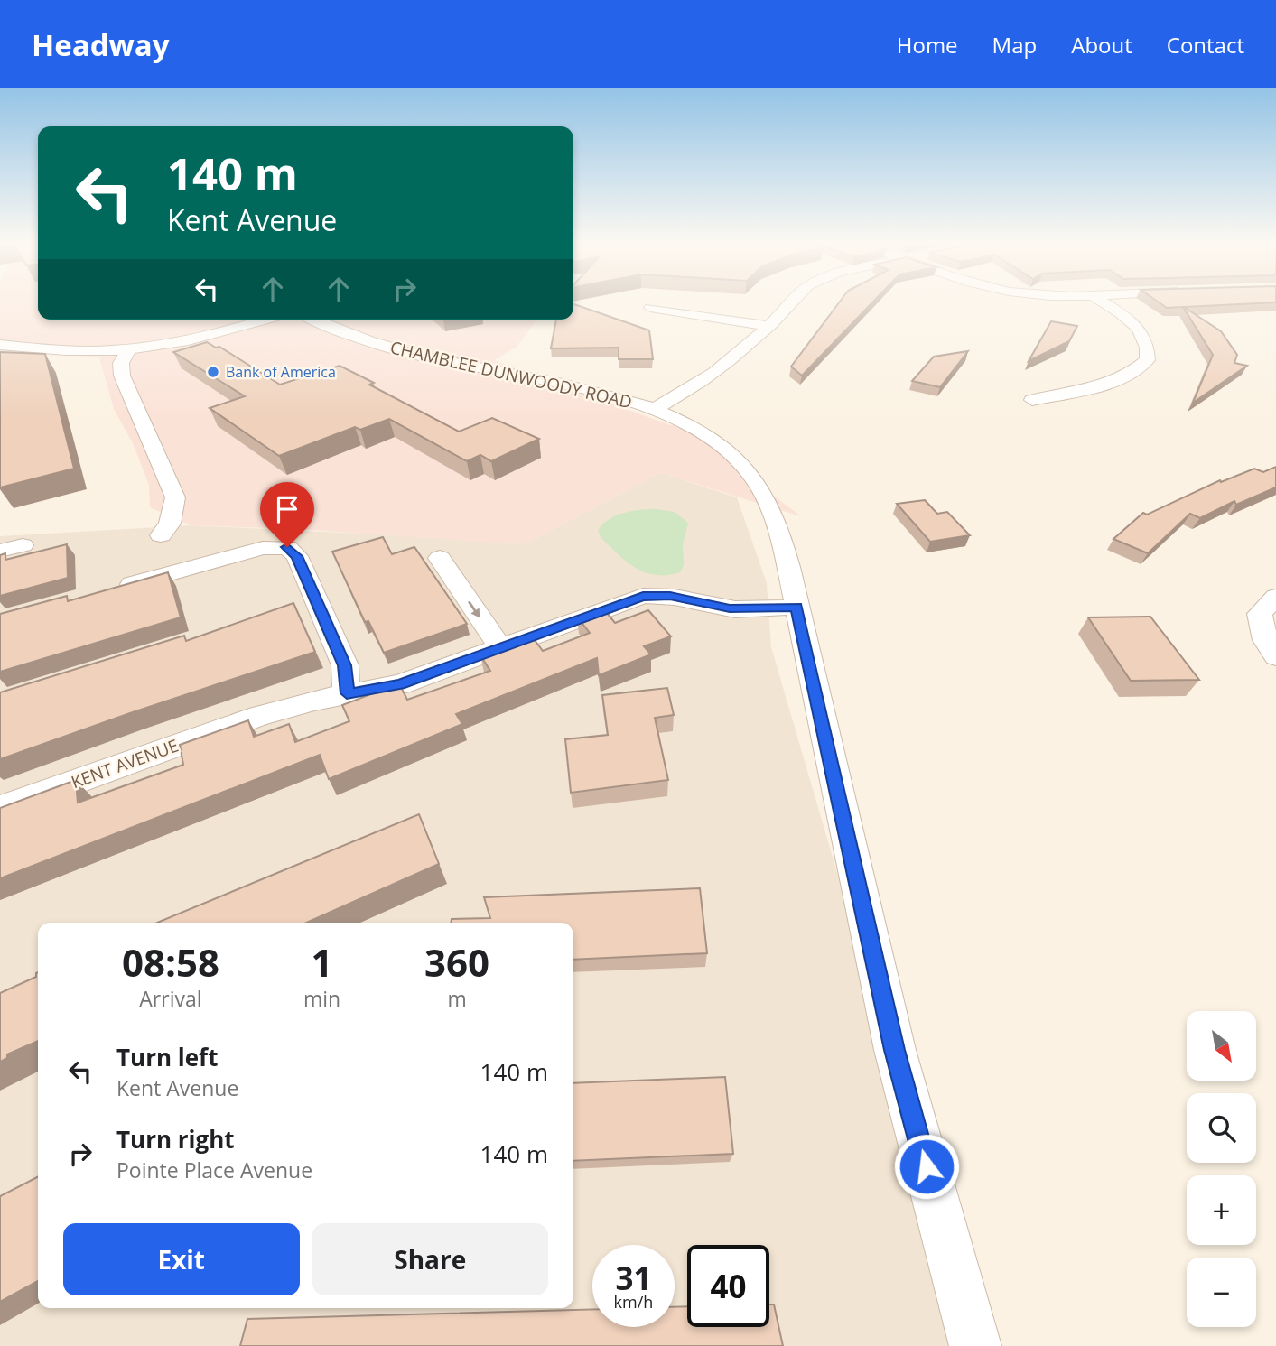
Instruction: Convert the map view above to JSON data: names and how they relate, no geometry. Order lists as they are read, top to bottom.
{
  "streets": {
    "street": ["CHAMBLEE DUNWOODY ROAD", "KENT AVENUE"]
  },
  "crossings": [
    ["CHAMBLEE DUNWOODY ROAD", "KENT AVENUE"]
  ],
  "places": ["Bank of America"],
  "north": "bottom right",
  "page": {
    "header": "Headway",
    "nav": [
      "Home",
      "Map",
      "About",
      "Contact"
    ],
    "turn": ["140 m", "Kent Avenue"],
    "eta": [
      "08:58",
      "Arrival",
      "1",
      "min",
      "360",
      "m"
    ],
    "map_buttons": ["+", "−"],
    "list": [
      {
        "name": "Turn left",
        "note": "Kent Avenue",
        "value": "140 m"
      },
      {
        "name": "Turn right",
        "note": "Pointe Place Avenue",
        "value": "140 m"
      }
    ],
    "buttons": ["Exit", "Share"],
    "speed": "31 km/h",
    "limit": "40"
  }
}
